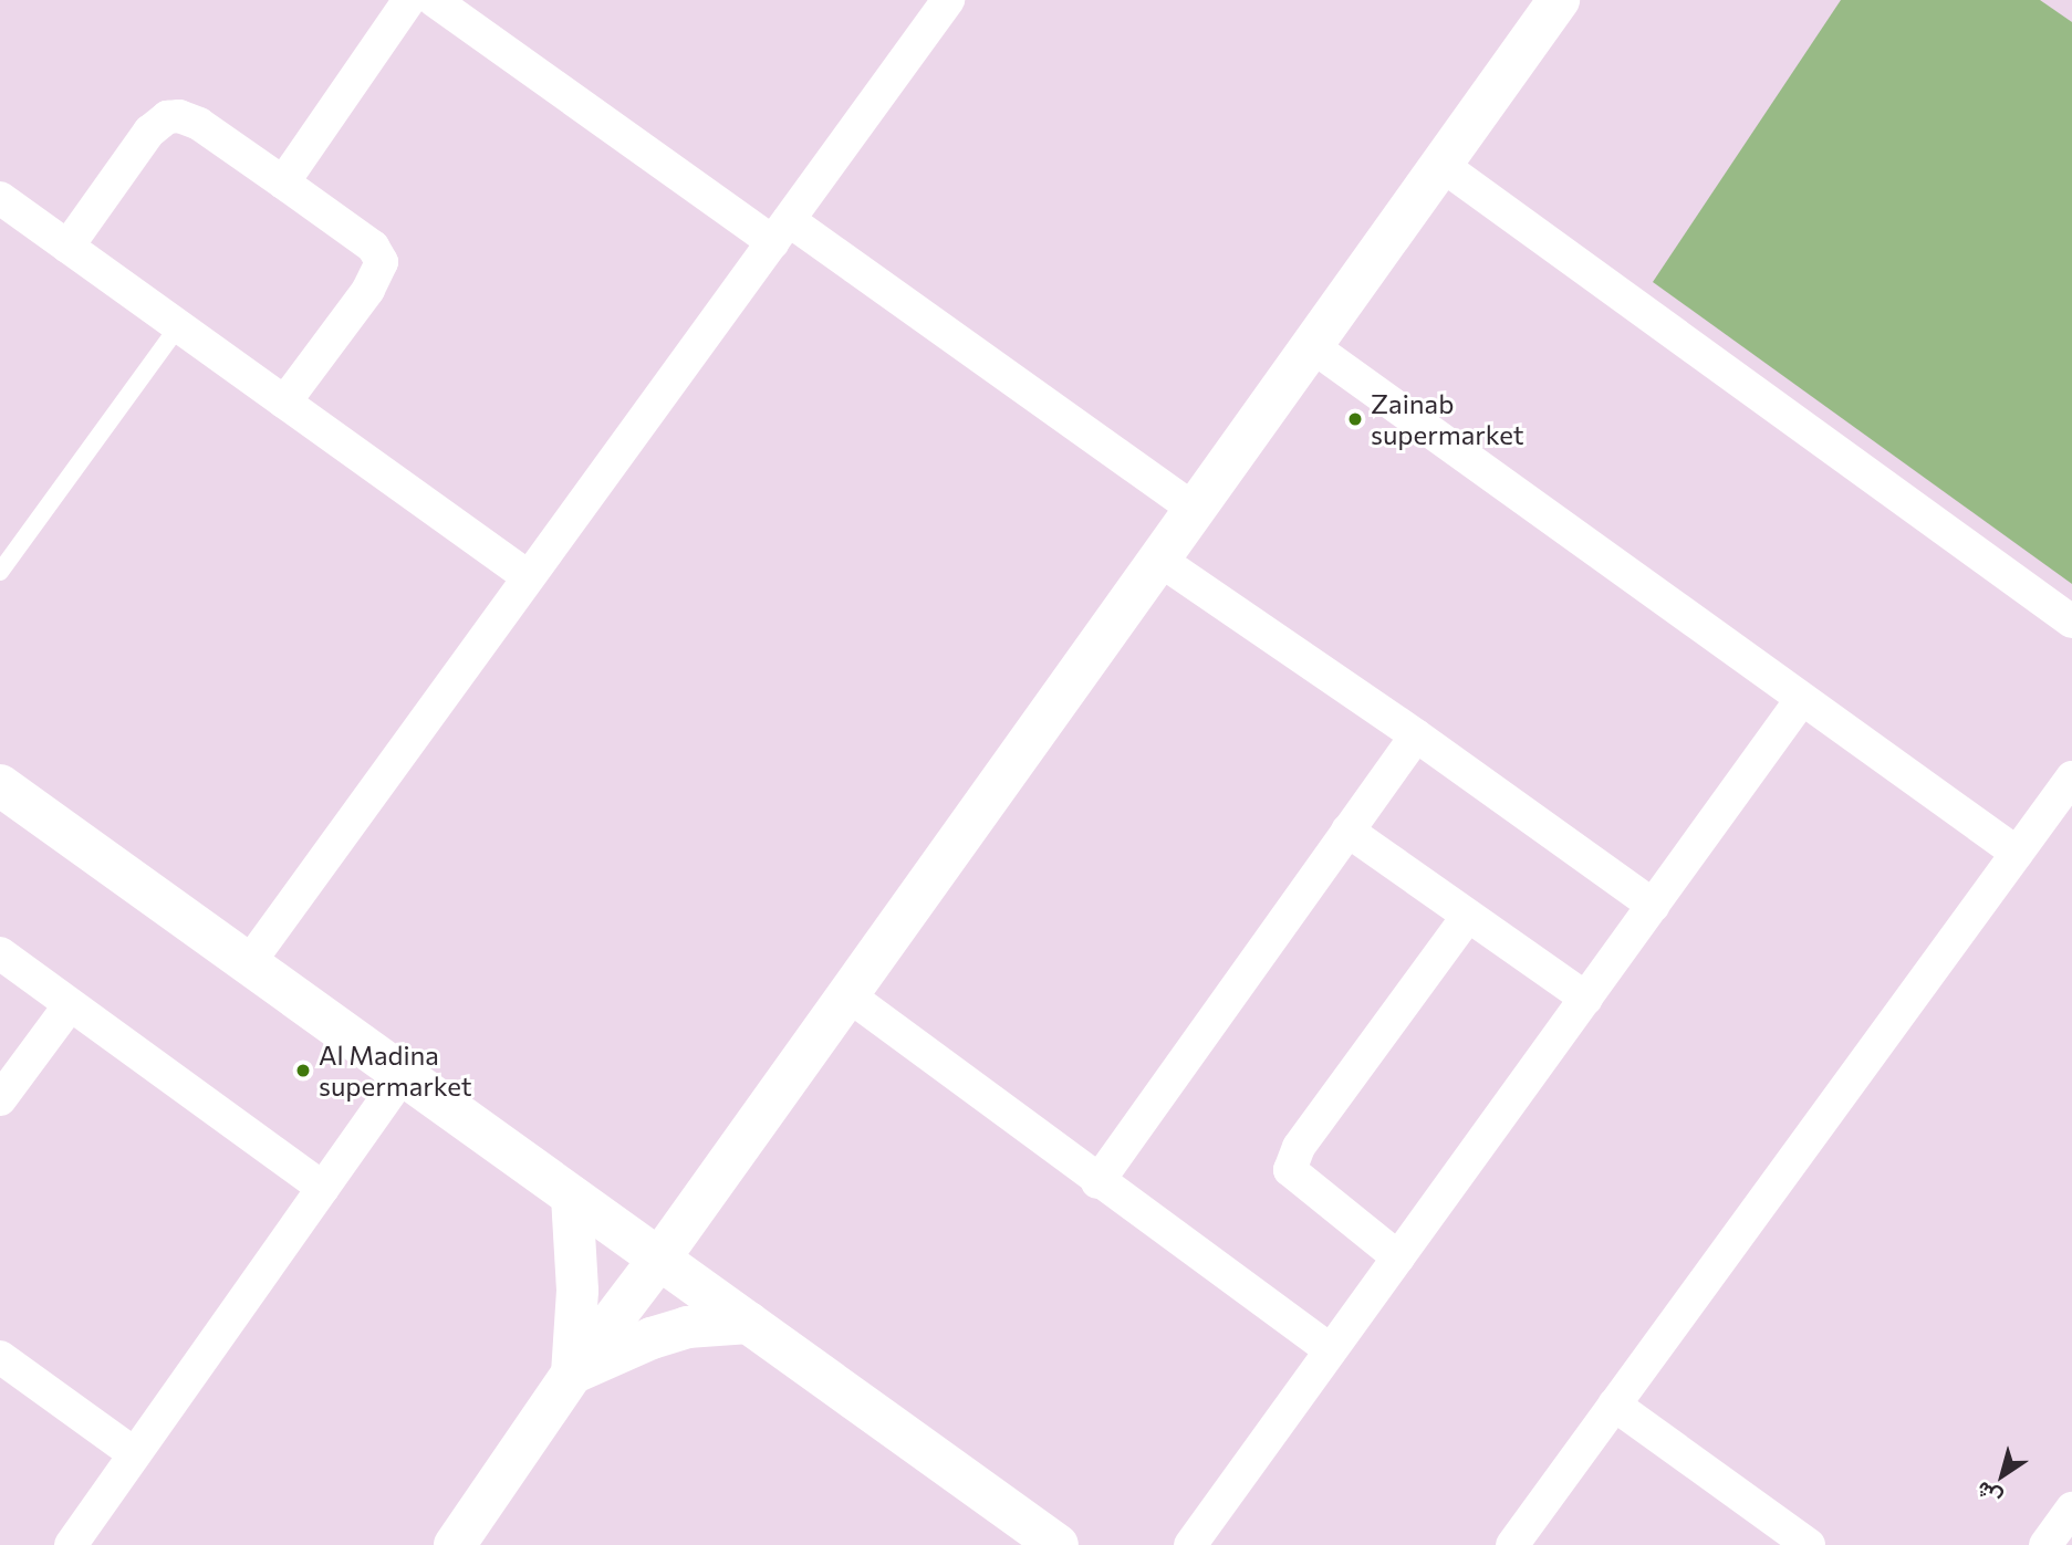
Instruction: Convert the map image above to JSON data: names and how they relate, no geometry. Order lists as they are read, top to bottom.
{
  "places": ["Zainab supermarket", "Al Madina supermarket"],
  "north": "bottom left"
}
